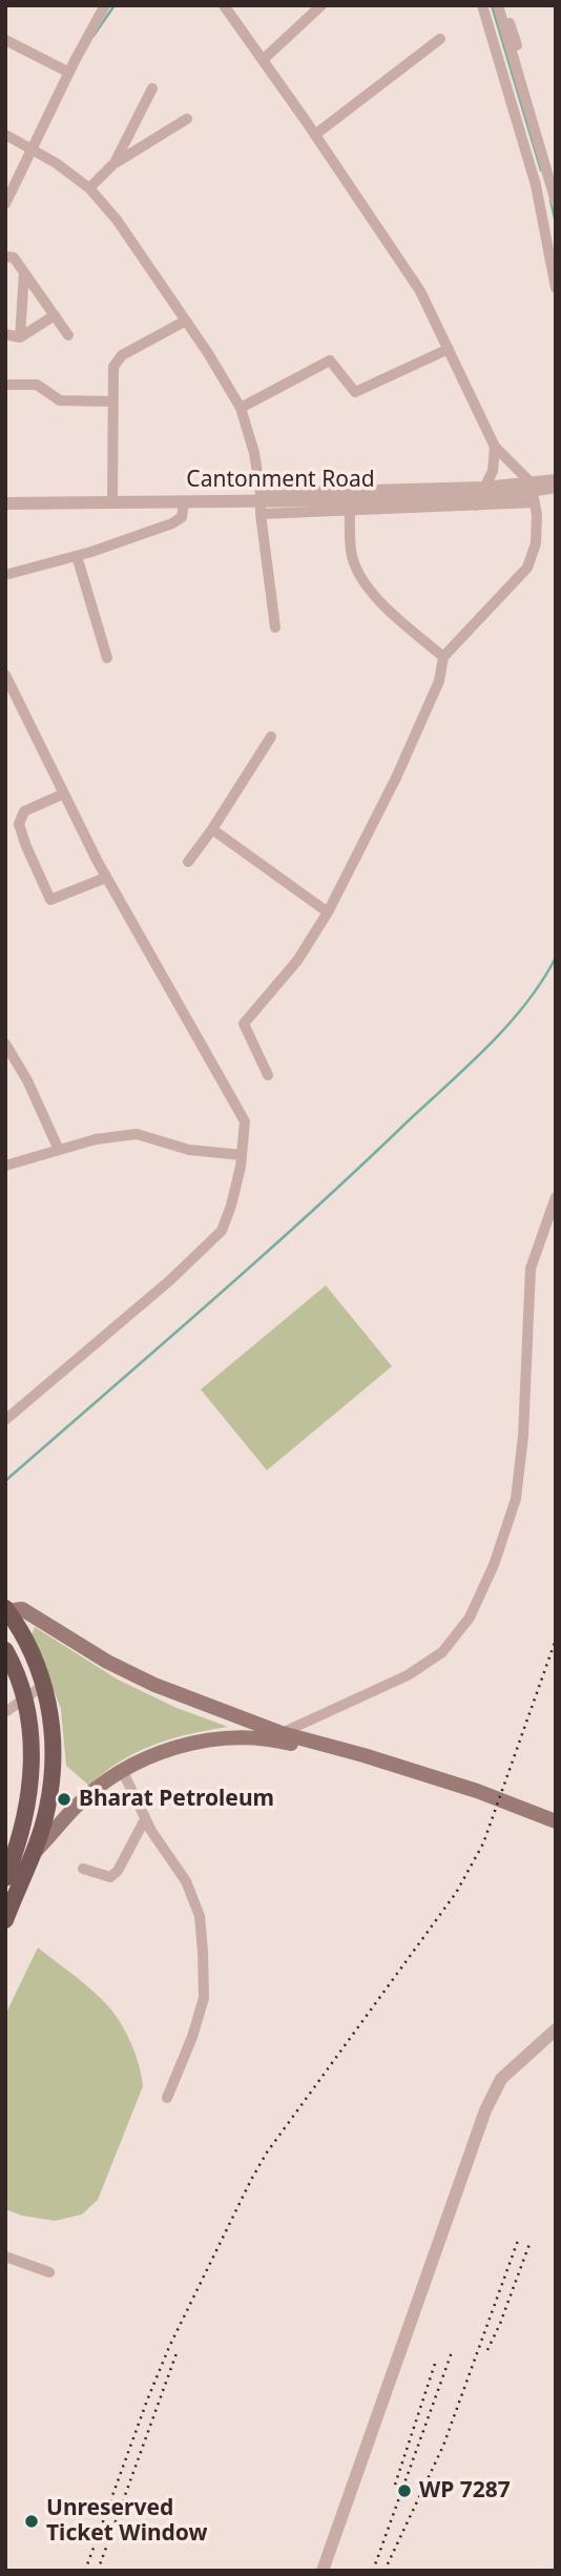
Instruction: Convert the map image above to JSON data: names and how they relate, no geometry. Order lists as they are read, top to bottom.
{
  "streets": {
    "street": ["Cantonment Road"]
  },
  "places": ["Bharat Petroleum", "WP 7287", "Unreserved Ticket Window"]
}
